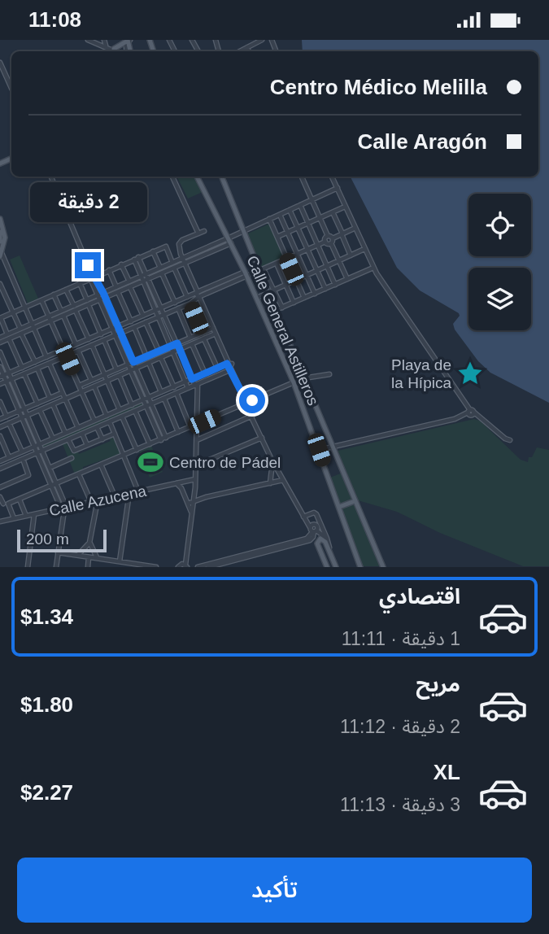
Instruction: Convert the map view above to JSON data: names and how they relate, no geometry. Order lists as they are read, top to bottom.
{
  "streets": {
    "main road": ["Calle General Astilleros"],
    "street": ["Calle Azucena"]
  },
  "places": {
    "place": ["Playa de la Hípica"],
    "sports": ["Centro de Pádel"]
  },
  "scale_bar": "200 m",
  "page": {
    "status": "11:08",
    "banner": ["Centro Médico Melilla", "Calle Aragón"],
    "bubble": "2 دقيقة",
    "scale": "200 m",
    "list": [
      {
        "name": "اقتصادي",
        "note": "1 دقيقة · 11:11",
        "value": "$1.34"
      },
      {
        "name": "مريح",
        "note": "2 دقيقة · 11:12",
        "value": "$1.80"
      },
      {
        "name": "XL",
        "note": "3 دقيقة · 11:13",
        "value": "$2.27"
      }
    ],
    "buttons": "تأكيد"
  }
}
